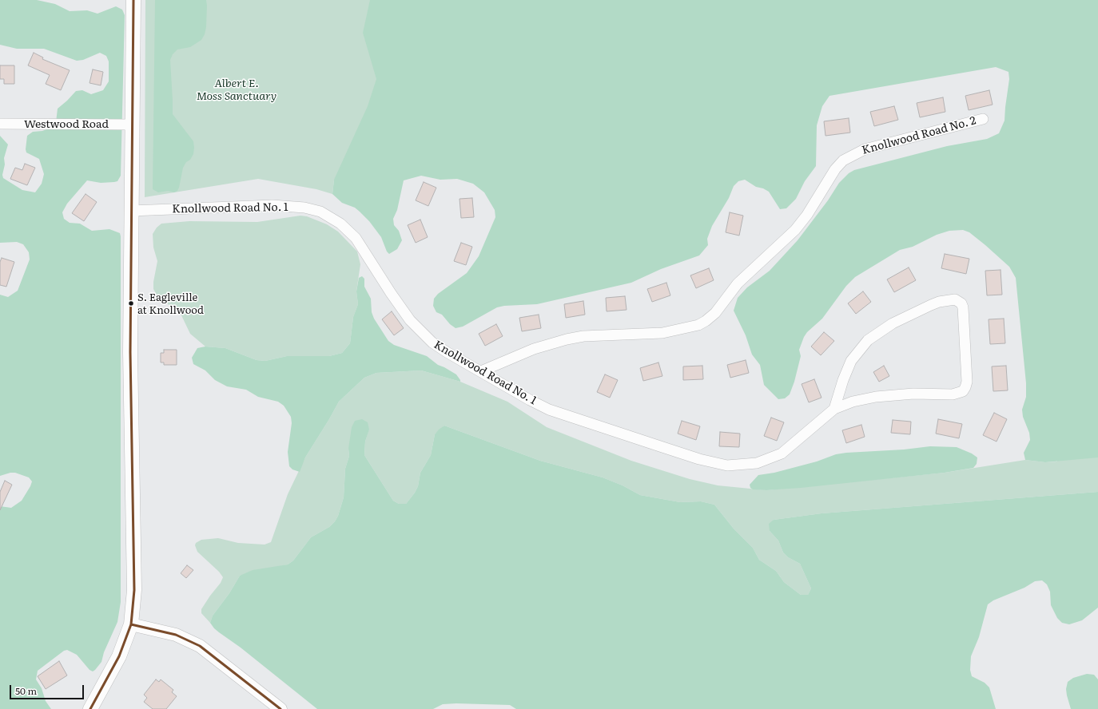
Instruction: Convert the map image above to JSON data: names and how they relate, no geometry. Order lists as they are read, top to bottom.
{
  "streets": {
    "street": ["Westwood Road", "Knollwood Road No. 2", "Knollwood Road No. 1"]
  },
  "crossings": [
    ["Knollwood Road No. 2", "Knollwood Road No. 1"]
  ],
  "parks": ["Albert E. Moss Sanctuary"],
  "places": ["S. Eagleville at Knollwood"],
  "scale_bar": "50 m"
}
